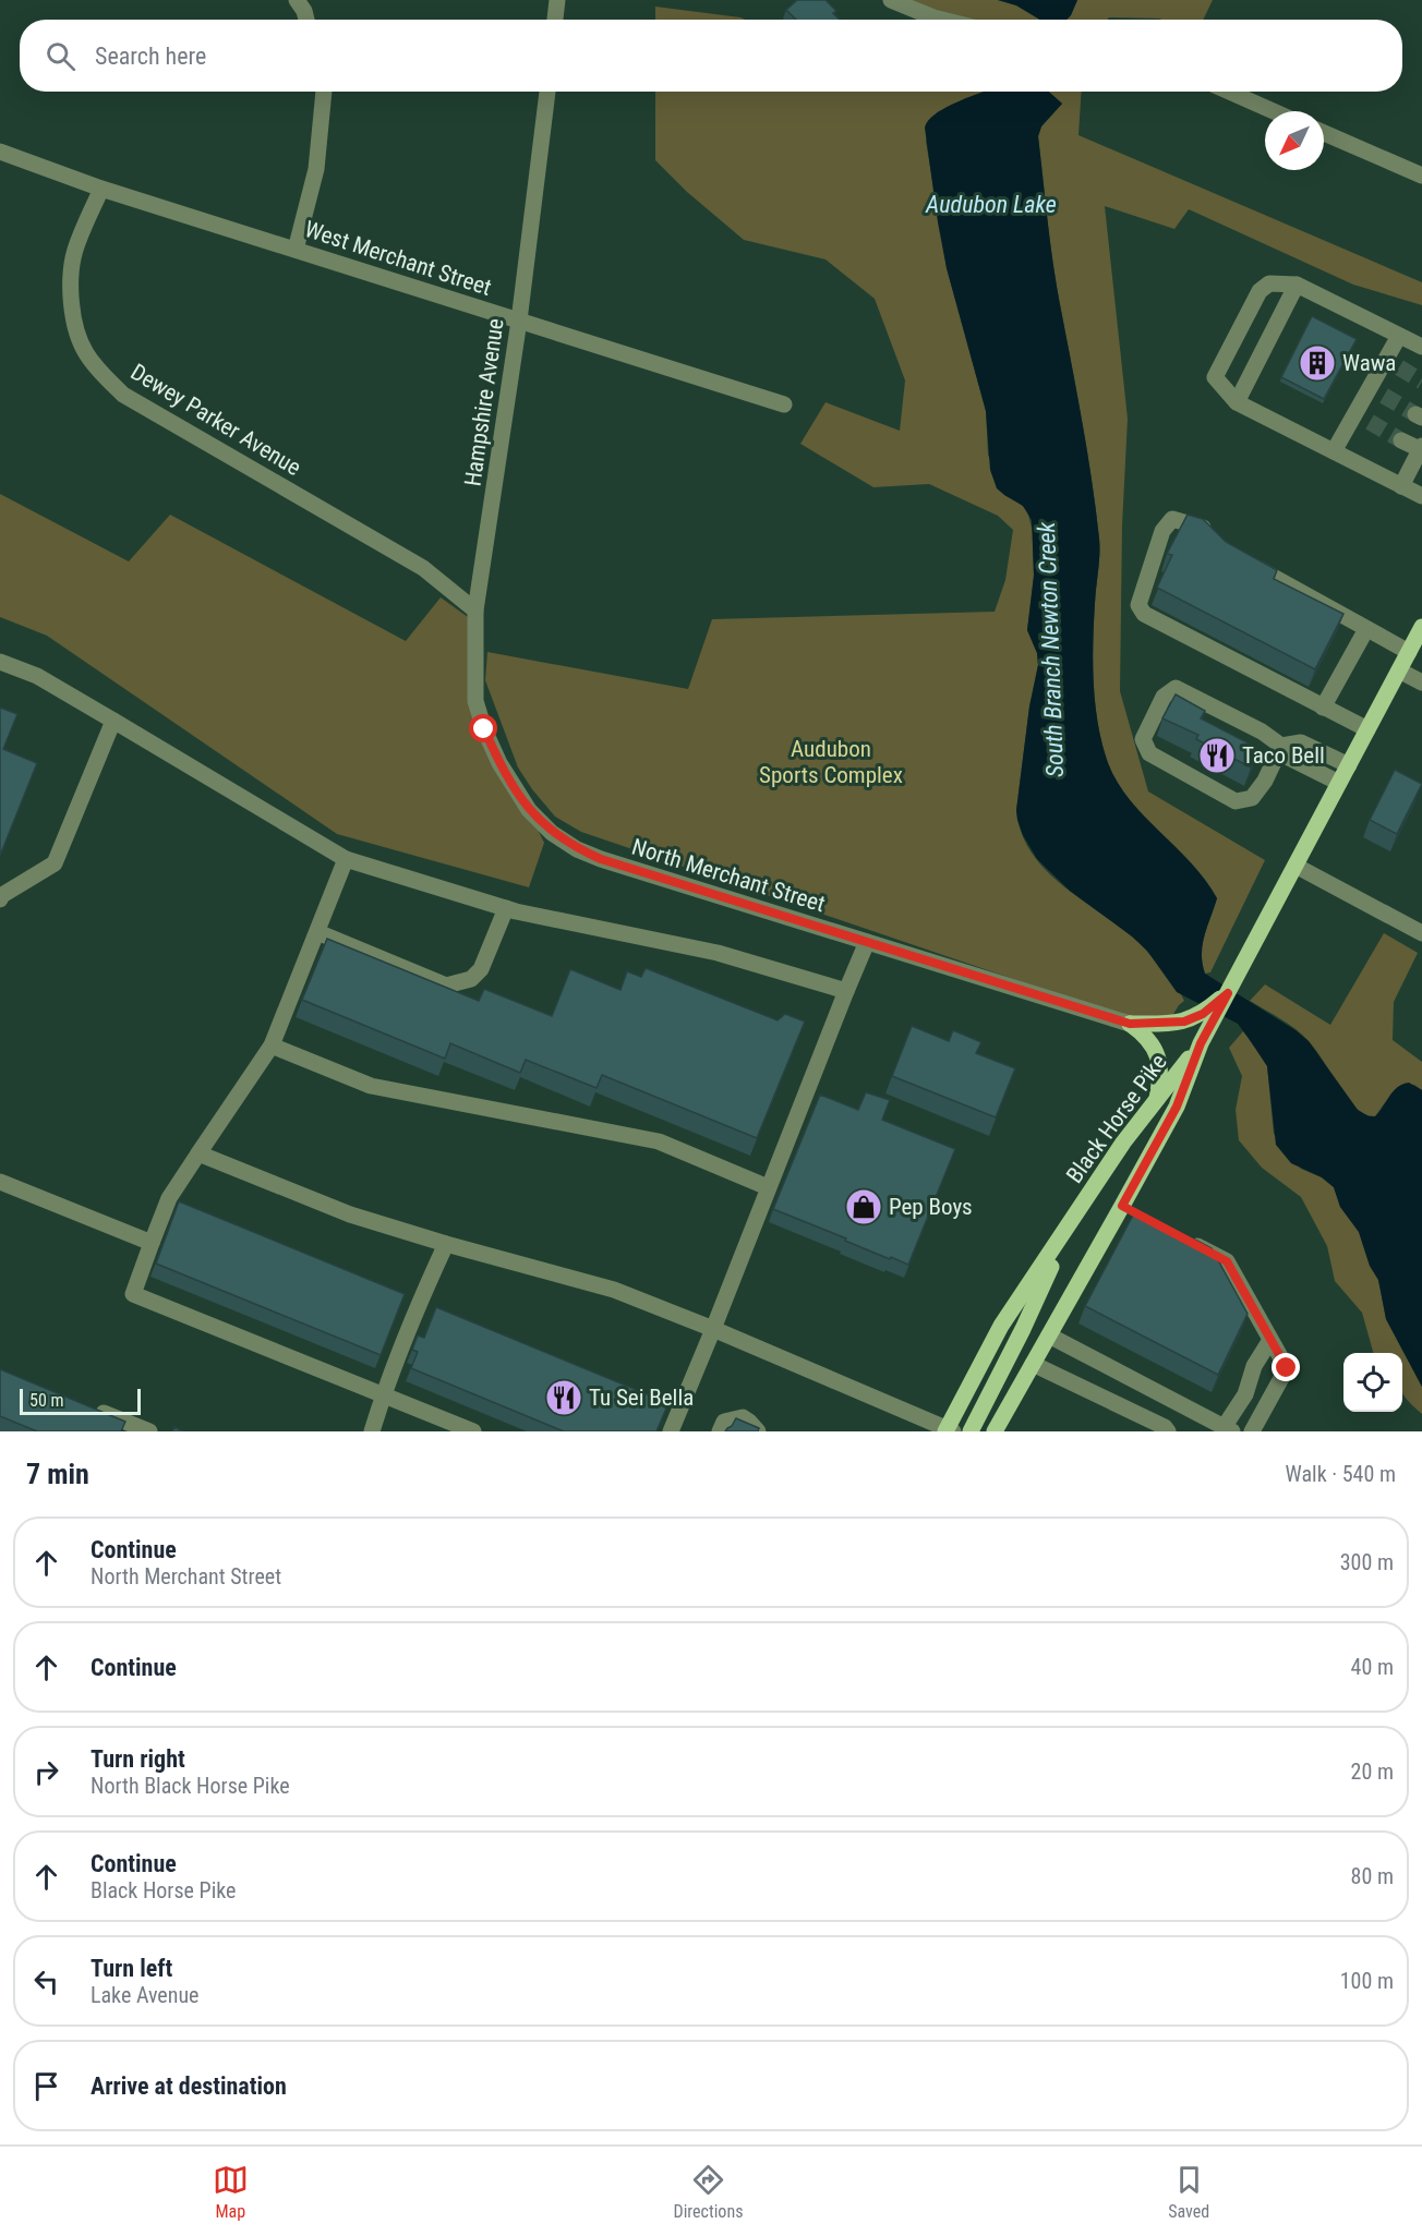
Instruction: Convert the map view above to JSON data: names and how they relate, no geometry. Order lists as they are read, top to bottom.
{
  "streets": {
    "main road": ["Black Horse Pike"],
    "street": [
      "West Merchant Street",
      "Hampshire Avenue",
      "Dewey Parker Avenue",
      "North Merchant Street"
    ]
  },
  "crossings": [
    ["West Merchant Street", "Hampshire Avenue"],
    ["West Merchant Street", "Dewey Parker Avenue"],
    ["Hampshire Avenue", "Dewey Parker Avenue"],
    ["Hampshire Avenue", "North Merchant Street"],
    ["Dewey Parker Avenue", "North Merchant Street"]
  ],
  "water": ["Audubon Lake", "South Branch Newton Creek"],
  "parks": ["Audubon Sports Complex"],
  "places": {
    "building": ["Wawa"],
    "restaurant": ["Taco Bell", "Tu Sei Bella"],
    "shop": ["Pep Boys"]
  },
  "scale_bar": "50 m",
  "north": "bottom left",
  "page": {
    "search": "Search here",
    "scale": "50 m",
    "heading": ["7 min", "Walk · 540 m"],
    "list": [
      ["Continue", "North Merchant Street", "300 m"],
      ["Continue", "40 m"],
      ["Turn right", "North Black Horse Pike", "20 m"],
      ["Continue", "Black Horse Pike", "80 m"],
      ["Turn left", "Lake Avenue", "100 m"],
      "Arrive at destination"
    ],
    "nav": ["Map", "Directions", "Saved"]
  }
}
